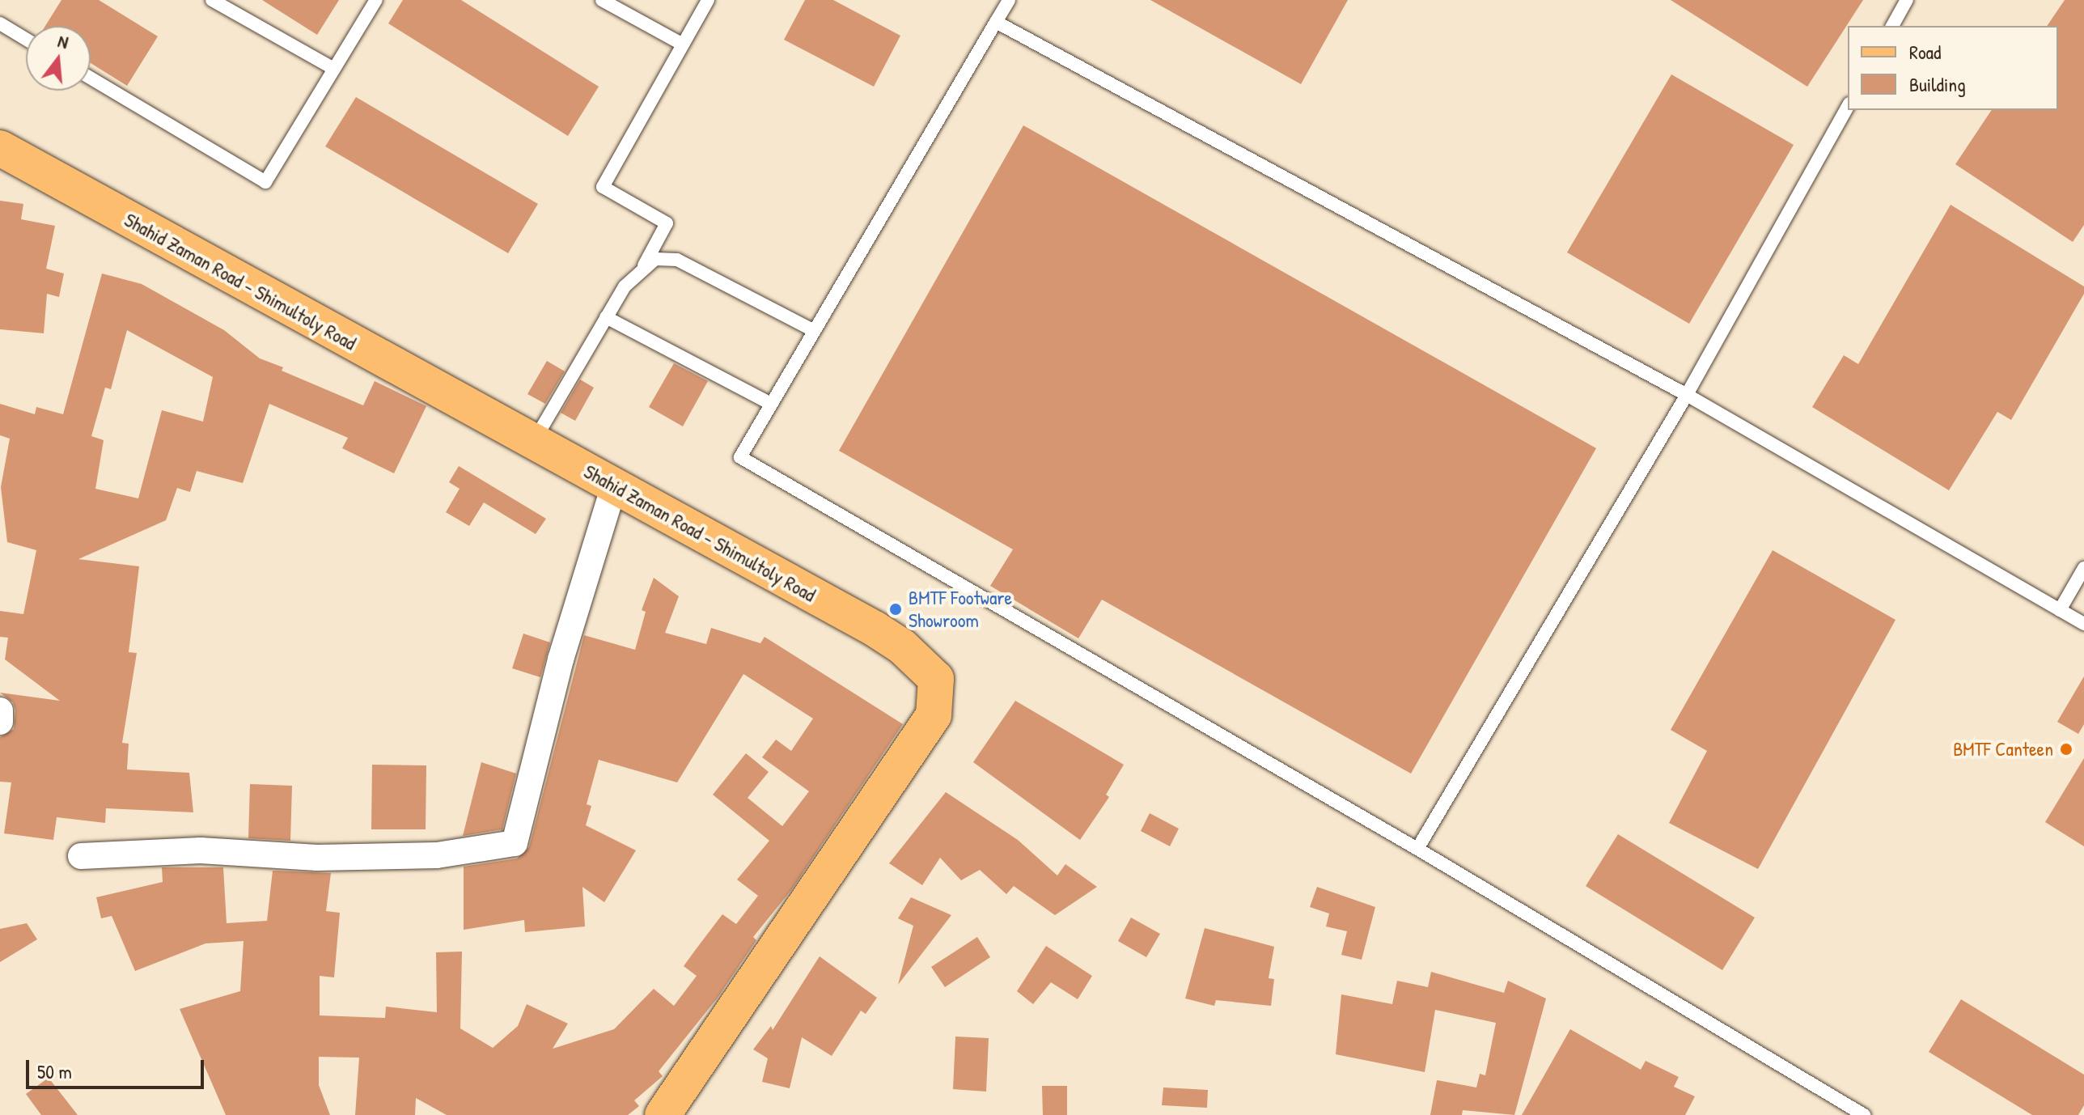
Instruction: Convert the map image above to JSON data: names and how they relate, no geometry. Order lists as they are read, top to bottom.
{
  "streets": {
    "main road": ["Shahid Zaman Road - Shimultoly Road"]
  },
  "places": ["BMTF Footware Showroom", "BMTF Canteen"],
  "legend": ["Road", "Building"],
  "scale_bar": "50 m",
  "north": "top"
}
